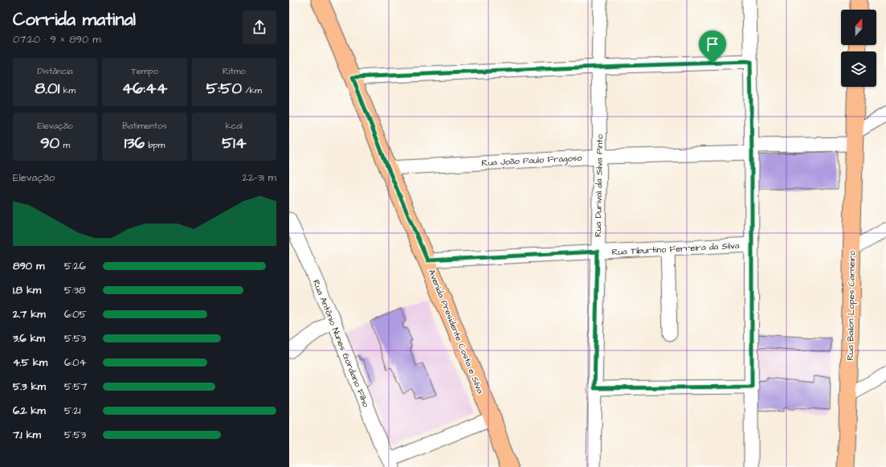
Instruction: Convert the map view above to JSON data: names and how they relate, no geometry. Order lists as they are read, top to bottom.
{
  "streets": {
    "main road": ["Rua Bailon Lopes Carneiro", "Avenida Presidente Costa e Silva"],
    "street": [
      "Rua João Paulo Fragoso",
      "Rua Durival da Silva Pinto",
      "Rua Tiburtino Ferreira da Silva",
      "Rua Antônio Nunes Gordiano Filho"
    ]
  },
  "crossings": [
    ["Rua João Paulo Fragoso", "Rua Durival da Silva Pinto"],
    ["Rua João Paulo Fragoso", "Rua Bailon Lopes Carneiro"],
    ["Rua João Paulo Fragoso", "Avenida Presidente Costa e Silva"],
    ["Rua Durival da Silva Pinto", "Rua Tiburtino Ferreira da Silva"],
    ["Rua Tiburtino Ferreira da Silva", "Avenida Presidente Costa e Silva"]
  ],
  "north": "top",
  "page": {
    "heading": ["Corrida matinal", "07:20 · 9 × 890 m"],
    "stats": [
      ["Distância", "8.01 km"],
      ["Tempo", "46:44"],
      ["Ritmo", "5:50 /km"],
      ["Elevação", "90 m"],
      ["Batimentos", "136 bpm"],
      ["kcal", "514"]
    ],
    "chart": ["Elevação", "22–31 m"],
    "list": [
      {
        "name": "890 m",
        "note": "5:26"
      },
      {
        "name": "1.8 km",
        "note": "5:38"
      },
      {
        "name": "2.7 km",
        "note": "6:05"
      },
      {
        "name": "3.6 km",
        "note": "5:53"
      },
      {
        "name": "4.5 km",
        "note": "6:04"
      },
      {
        "name": "5.3 km",
        "note": "5:57"
      },
      {
        "name": "6.2 km",
        "note": "5:21"
      },
      {
        "name": "7.1 km",
        "note": "5:53"
      }
    ]
  }
}
